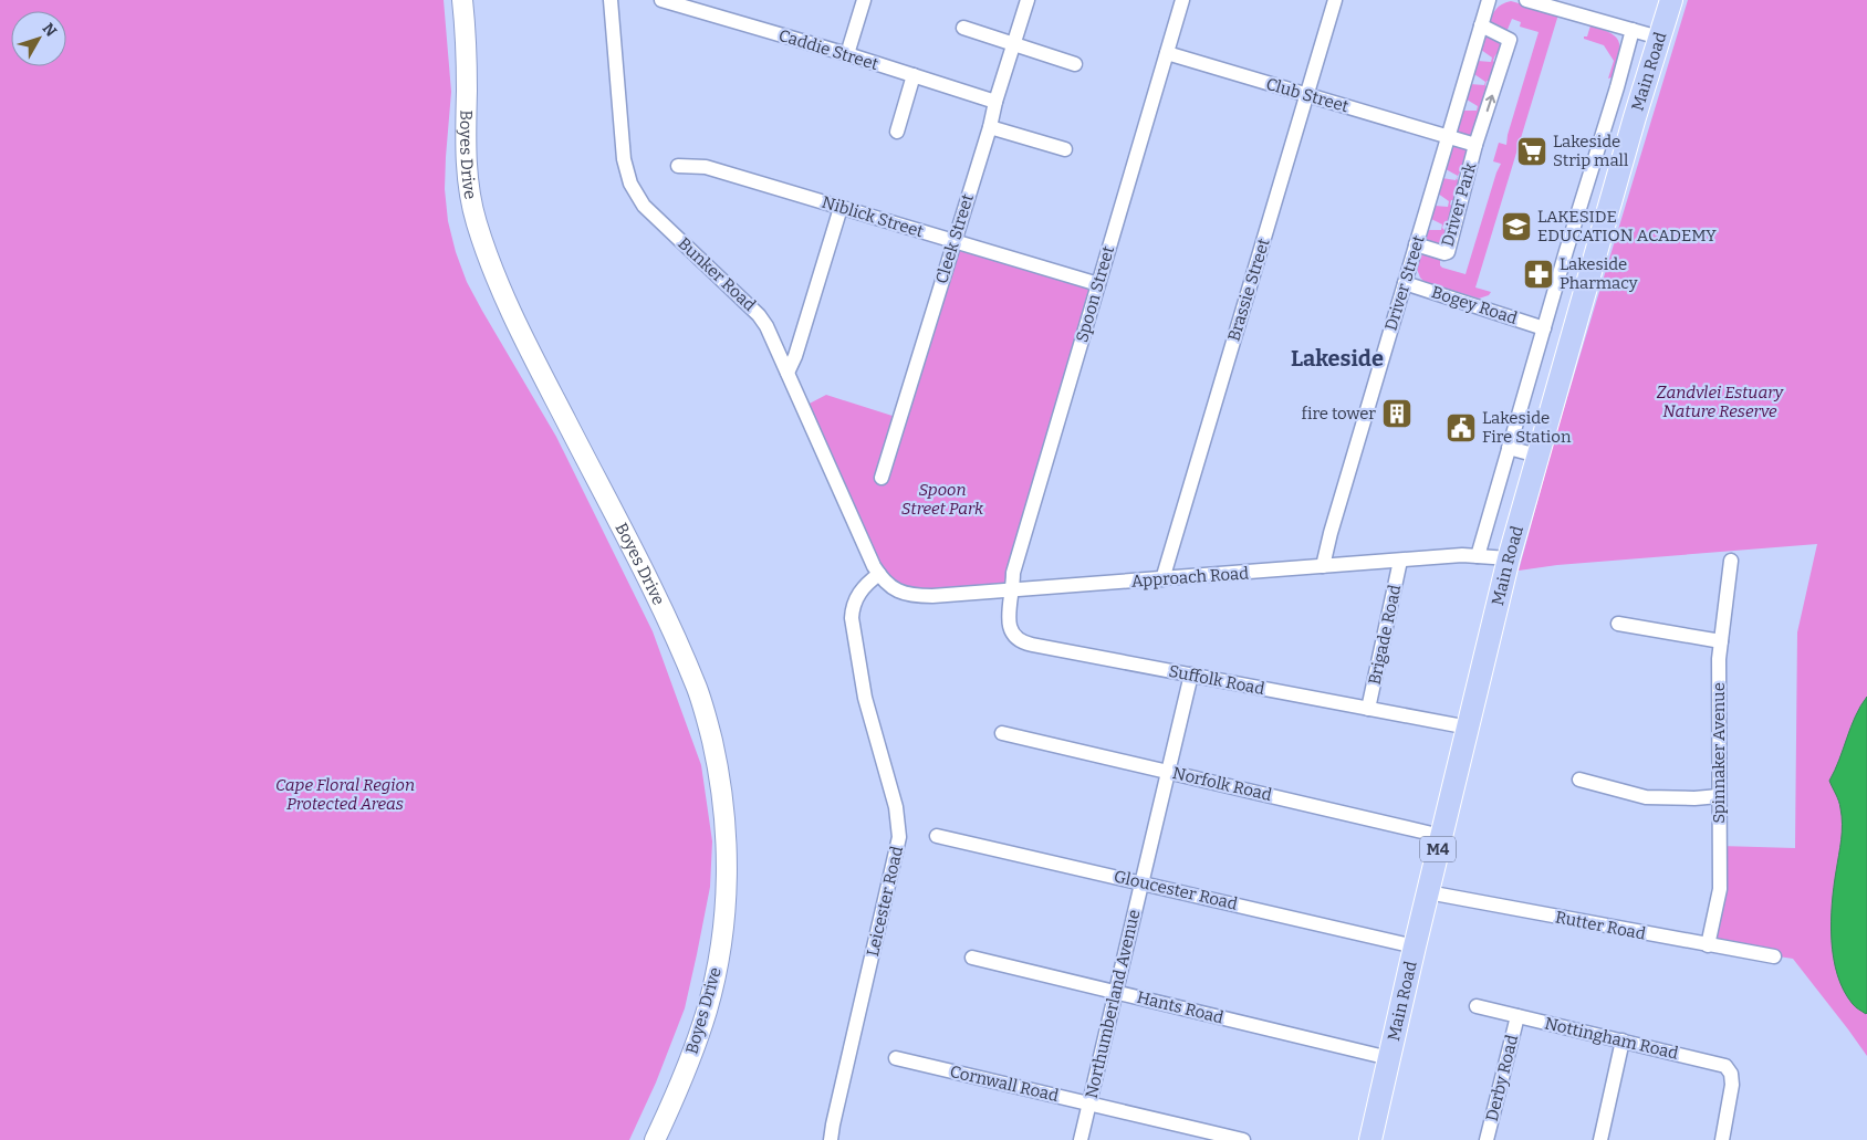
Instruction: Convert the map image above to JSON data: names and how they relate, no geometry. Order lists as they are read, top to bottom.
{
  "streets": {
    "main road": ["Main Road", "Boyes Drive", "M4"],
    "street": [
      "Caddie Street",
      "Club Street",
      "Driver Park",
      "Niblick Street",
      "Cleek Street",
      "Bunker Road",
      "Driver Street",
      "Brassie Street",
      "Spoon Street",
      "Bogey Road",
      "Approach Road",
      "Brigade Road",
      "Suffolk Road",
      "Spinnaker Avenue",
      "Norfolk Road",
      "Gloucester Road",
      "Leicester Road",
      "Rutter Road",
      "Northumberland Avenue",
      "Hants Road",
      "Nottingham Road",
      "Derby Road",
      "Cornwall Road"
    ]
  },
  "crossings": [
    ["Caddie Street", "Cleek Street"],
    ["Main Road", "Approach Road"],
    ["Main Road", "Suffolk Road"],
    ["Main Road", "Norfolk Road"],
    ["Main Road", "Gloucester Road"],
    ["Main Road", "Rutter Road"],
    ["Main Road", "Hants Road"],
    ["Club Street", "Driver Park"],
    ["Club Street", "Driver Street"],
    ["Club Street", "Brassie Street"],
    ["Club Street", "Spoon Street"],
    ["Driver Park", "Driver Street"],
    ["Niblick Street", "Cleek Street"],
    ["Niblick Street", "Spoon Street"],
    ["Bunker Road", "Approach Road"],
    ["Bunker Road", "Leicester Road"],
    ["Driver Street", "Bogey Road"],
    ["Driver Street", "Approach Road"],
    ["Brassie Street", "Approach Road"],
    ["Spoon Street", "Approach Road"],
    ["Spoon Street", "Suffolk Road"],
    ["Approach Road", "Brigade Road"],
    ["Approach Road", "Suffolk Road"],
    ["Approach Road", "Leicester Road"],
    ["Brigade Road", "Suffolk Road"],
    ["Suffolk Road", "Northumberland Avenue"],
    ["Spinnaker Avenue", "Rutter Road"],
    ["Norfolk Road", "Northumberland Avenue"],
    ["Gloucester Road", "Northumberland Avenue"],
    ["Northumberland Avenue", "Hants Road"],
    ["Northumberland Avenue", "Cornwall Road"],
    ["Nottingham Road", "Derby Road"]
  ],
  "districts": ["Lakeside"],
  "parks": ["Zandvlei Estuary Nature Reserve", "Spoon Street Park", "Cape Floral Region Protected Areas"],
  "places": {
    "supermarket": ["Lakeside Strip mall"],
    "school or university": ["LAKESIDE EDUCATION ACADEMY"],
    "pharmacy": ["Lakeside Pharmacy"],
    "building": ["fire tower"],
    "public building": ["Lakeside Fire Station"]
  },
  "north": "top right"
}
